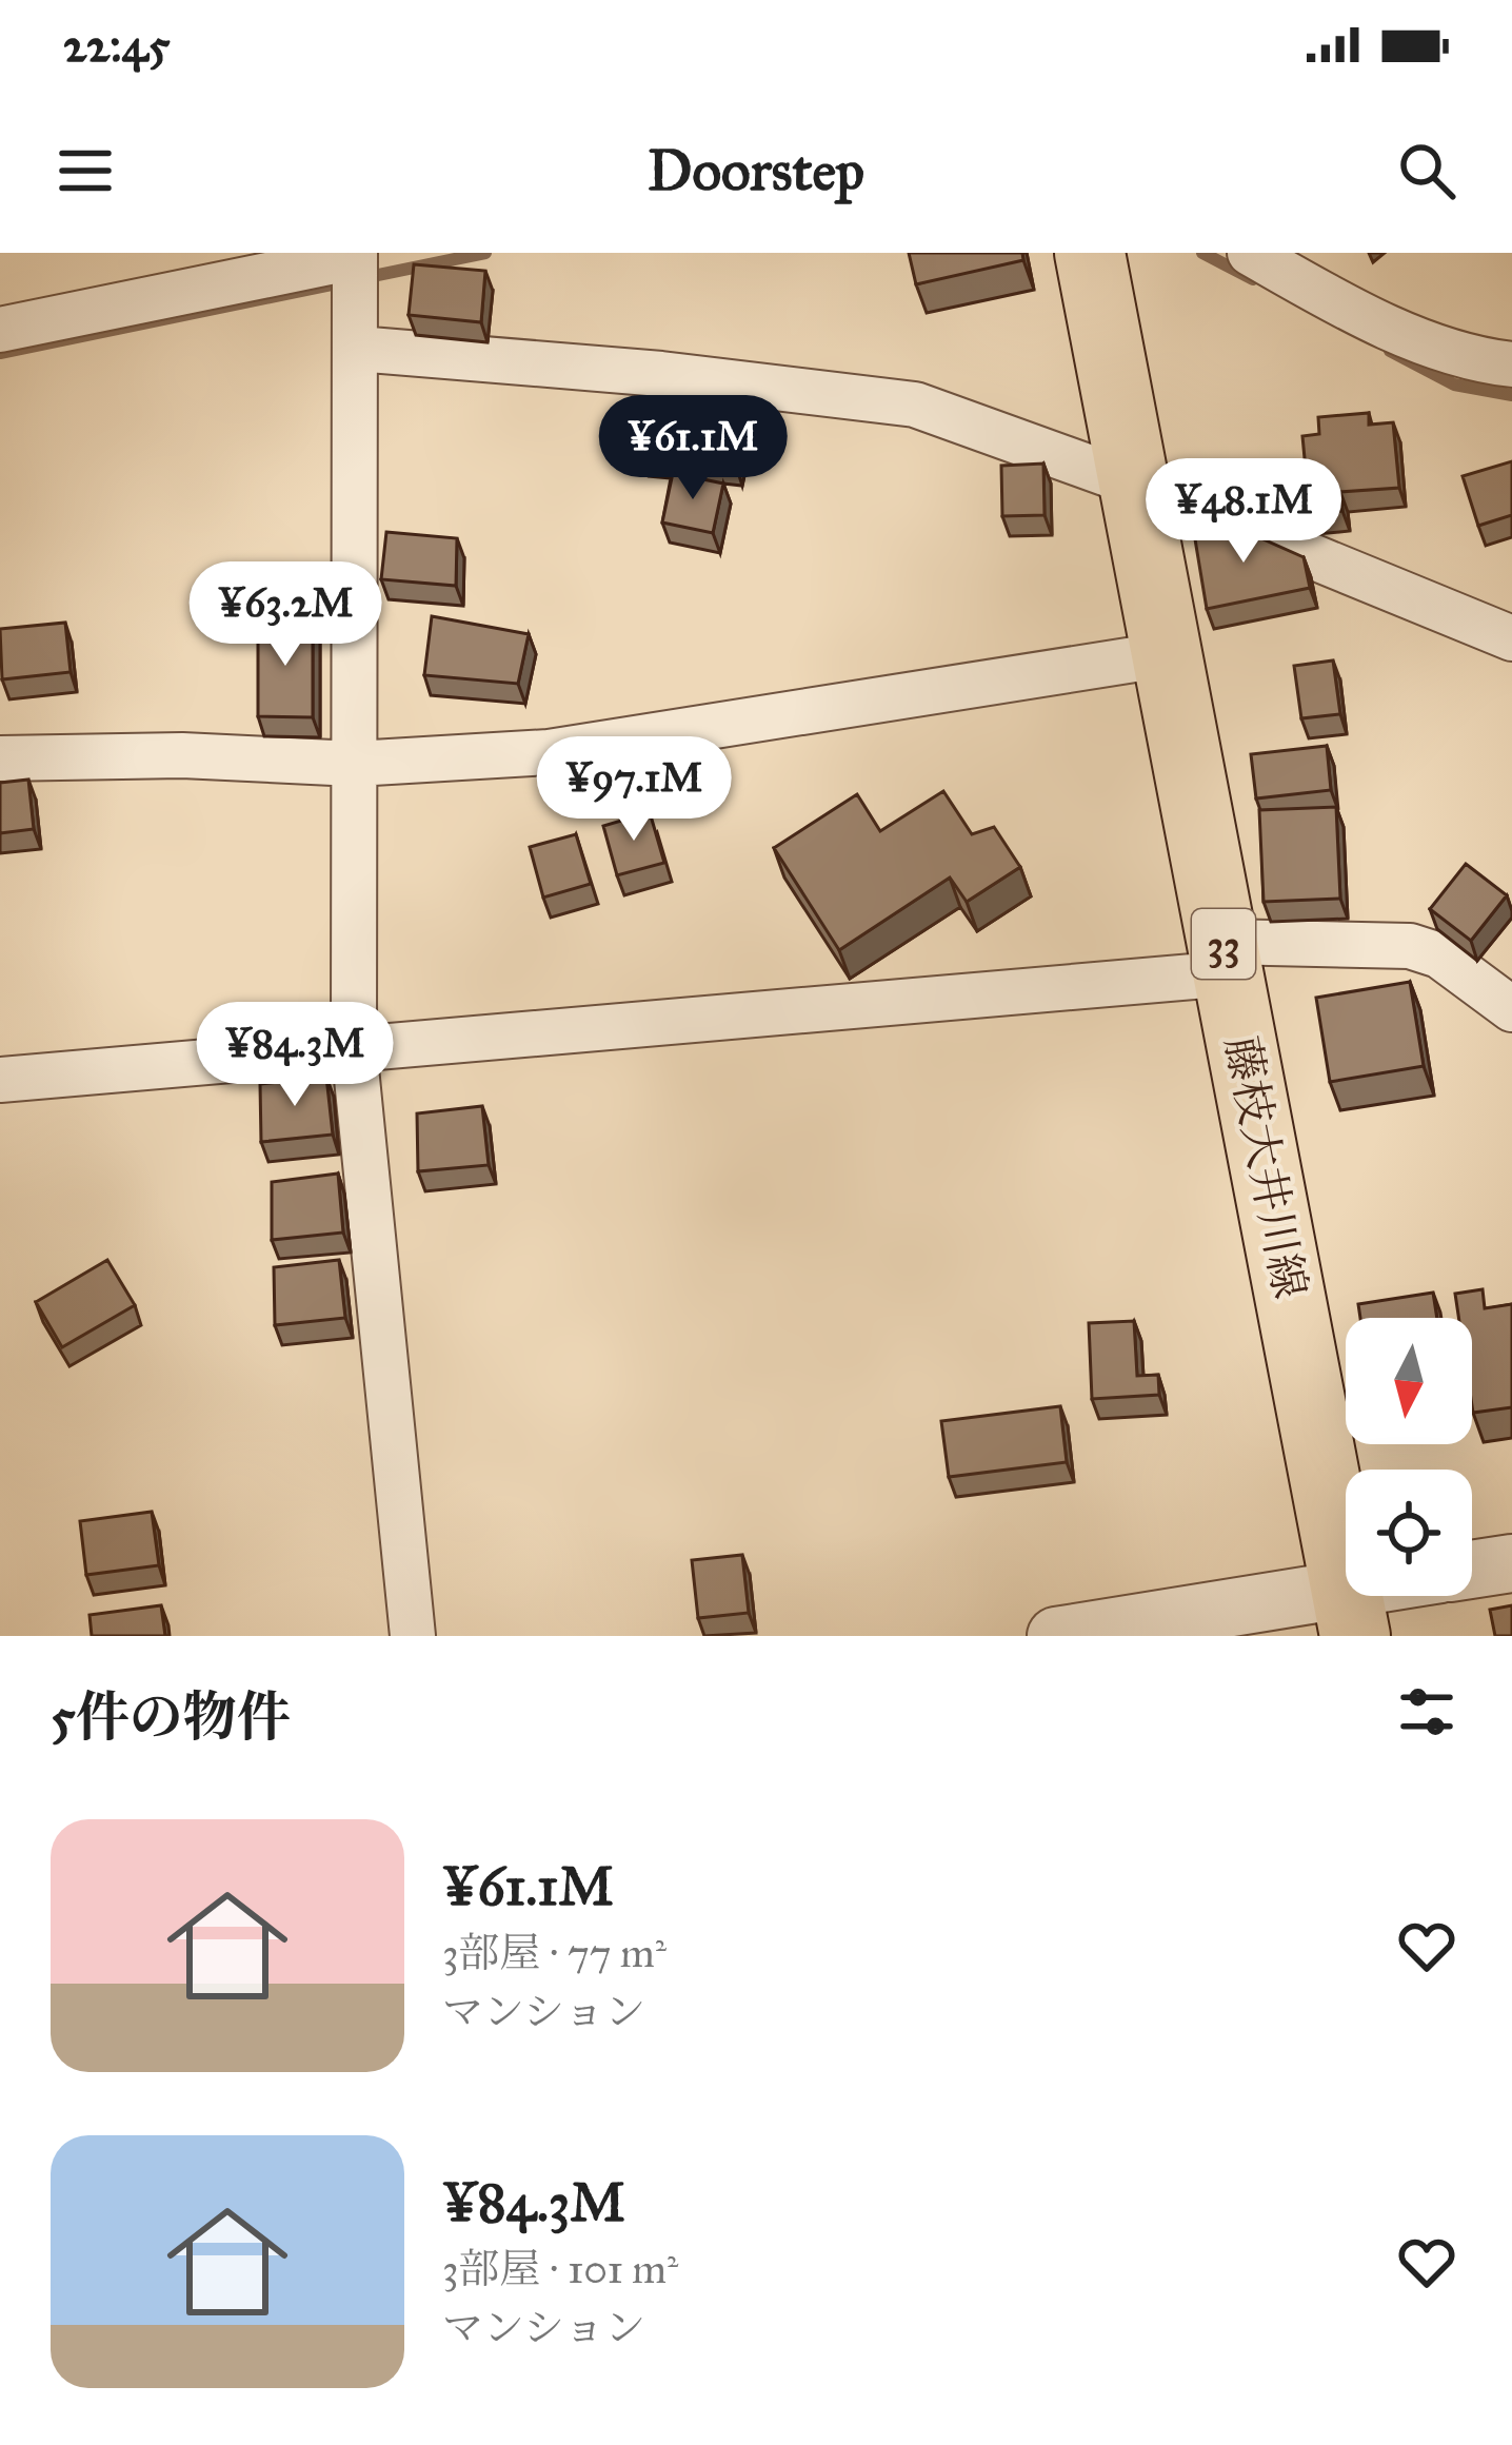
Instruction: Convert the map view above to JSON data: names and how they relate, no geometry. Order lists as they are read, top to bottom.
{
  "streets": {
    "main road": ["33", "藤枝大井川線"]
  },
  "north": "bottom",
  "page": {
    "status": "22:45",
    "header": "Doorstep",
    "price": [
      "¥61.1M",
      "¥48.1M",
      "¥63.2M",
      "¥97.1M",
      "¥84.3M"
    ],
    "heading": "5件の物件",
    "list": [
      {
        "name": "¥61.1M",
        "note": "3部屋 · 77 m² · マンション"
      },
      {
        "name": "¥84.3M",
        "note": "3部屋 · 101 m² · マンション"
      }
    ]
  }
}
